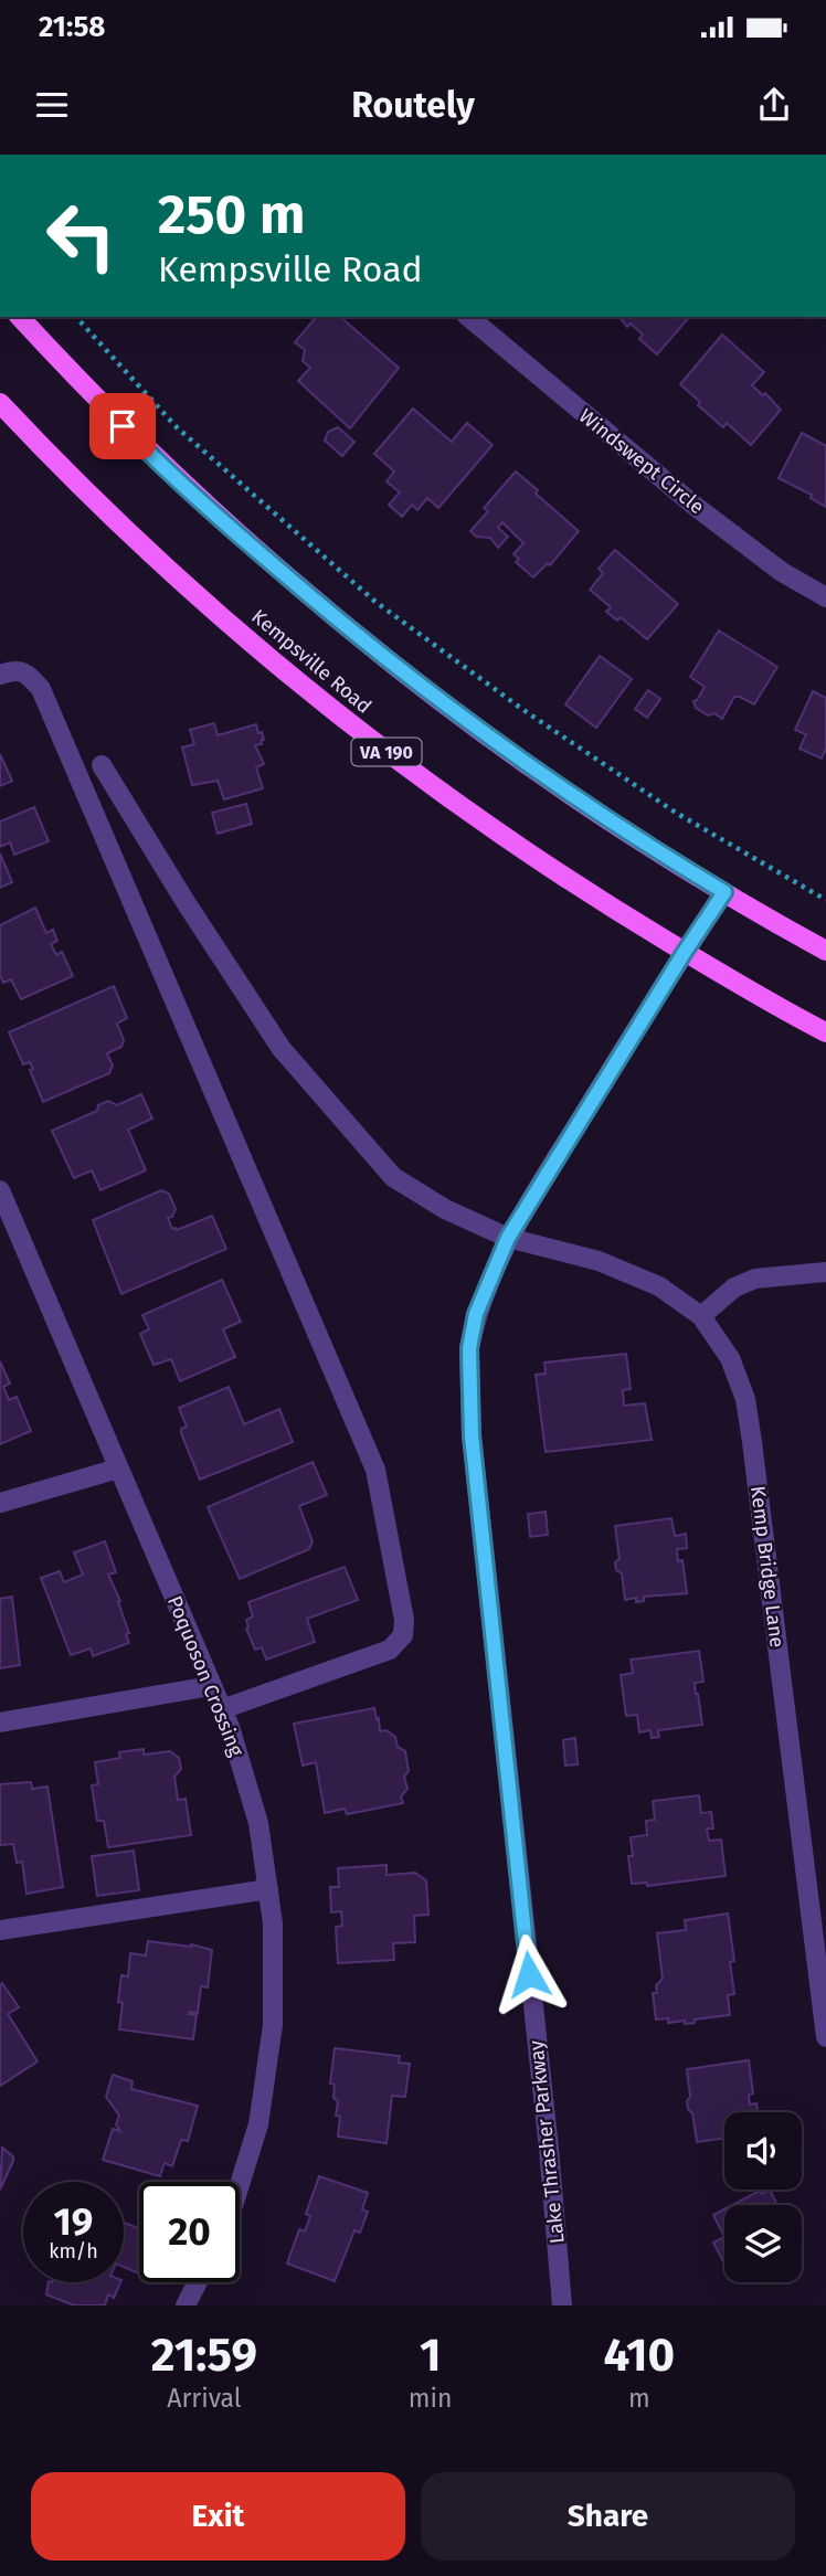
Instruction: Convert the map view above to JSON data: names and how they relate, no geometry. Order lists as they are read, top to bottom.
{
  "streets": {
    "main road": ["Kempsville Road", "VA 190"],
    "street": [
      "Windswept Circle",
      "Kemp Bridge Lane",
      "Poquoson Crossing",
      "Lake Thrasher Parkway"
    ]
  },
  "crossings": [
    ["Kempsville Road", "Lake Thrasher Parkway"],
    ["Kemp Bridge Lane", "Lake Thrasher Parkway"]
  ],
  "page": {
    "status": "21:58",
    "header": "Routely",
    "turn": ["250 m", "Kempsville Road"],
    "speed": "19 km/h",
    "limit": "20",
    "eta": [
      "21:59",
      "Arrival",
      "1",
      "min",
      "410",
      "m"
    ],
    "buttons": ["Exit", "Share"]
  }
}
